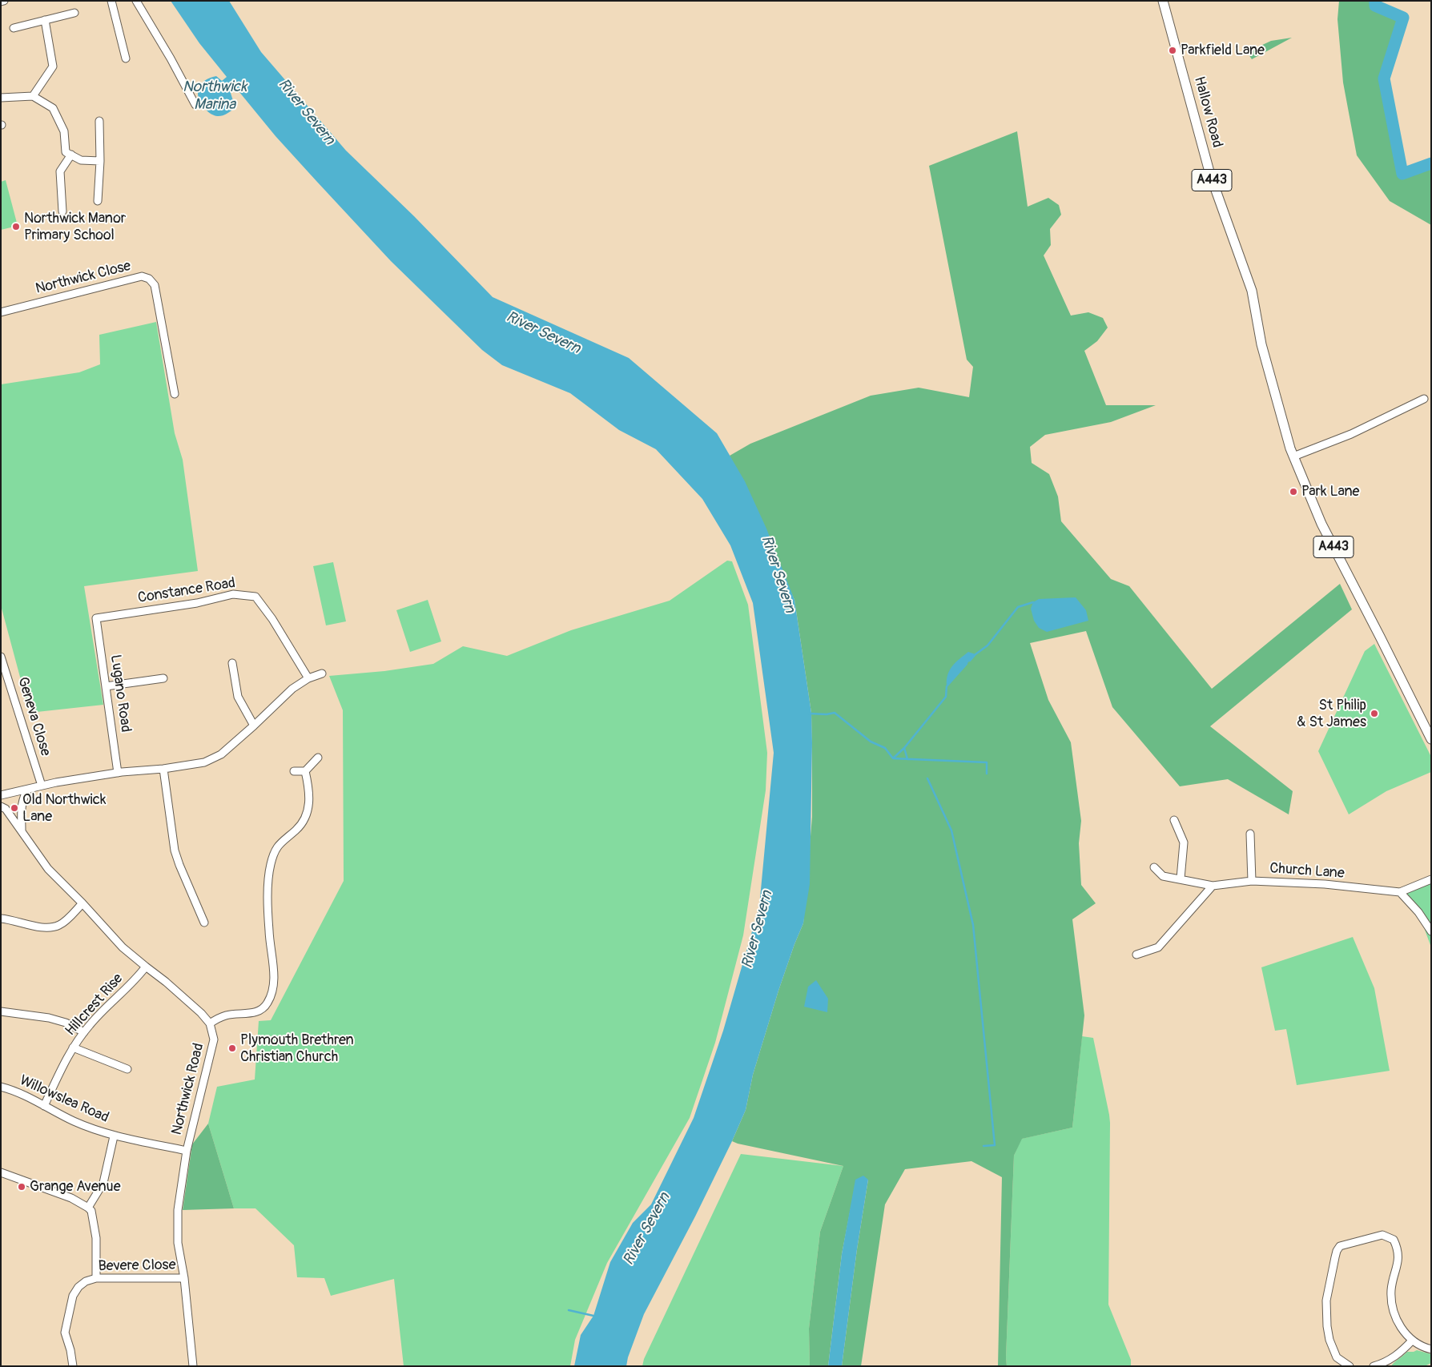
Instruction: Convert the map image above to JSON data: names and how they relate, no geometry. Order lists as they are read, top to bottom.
{
  "streets": {
    "main road": ["Hallow Road", "A443"],
    "street": [
      "Northwick Close",
      "Constance Road",
      "Lugano Road",
      "Geneva Close",
      "Church Lane",
      "Hillcrest Rise",
      "Northwick Road",
      "Willowslea Road",
      "Bevere Close"
    ]
  },
  "crossings": [
    ["Hallow Road", "A443"],
    ["Constance Road", "Lugano Road"],
    ["Hillcrest Rise", "Willowslea Road"],
    ["Northwick Road", "Willowslea Road"],
    ["Northwick Road", "Bevere Close"]
  ],
  "water": ["Northwick Marina", "River Severn"],
  "places": [
    "Parkfield Lane",
    "Northwick Manor Primary School",
    "Park Lane",
    "St Philip & St James",
    "Old Northwick Lane",
    "Plymouth Brethren Christian Church",
    "Grange Avenue"
  ]
}
